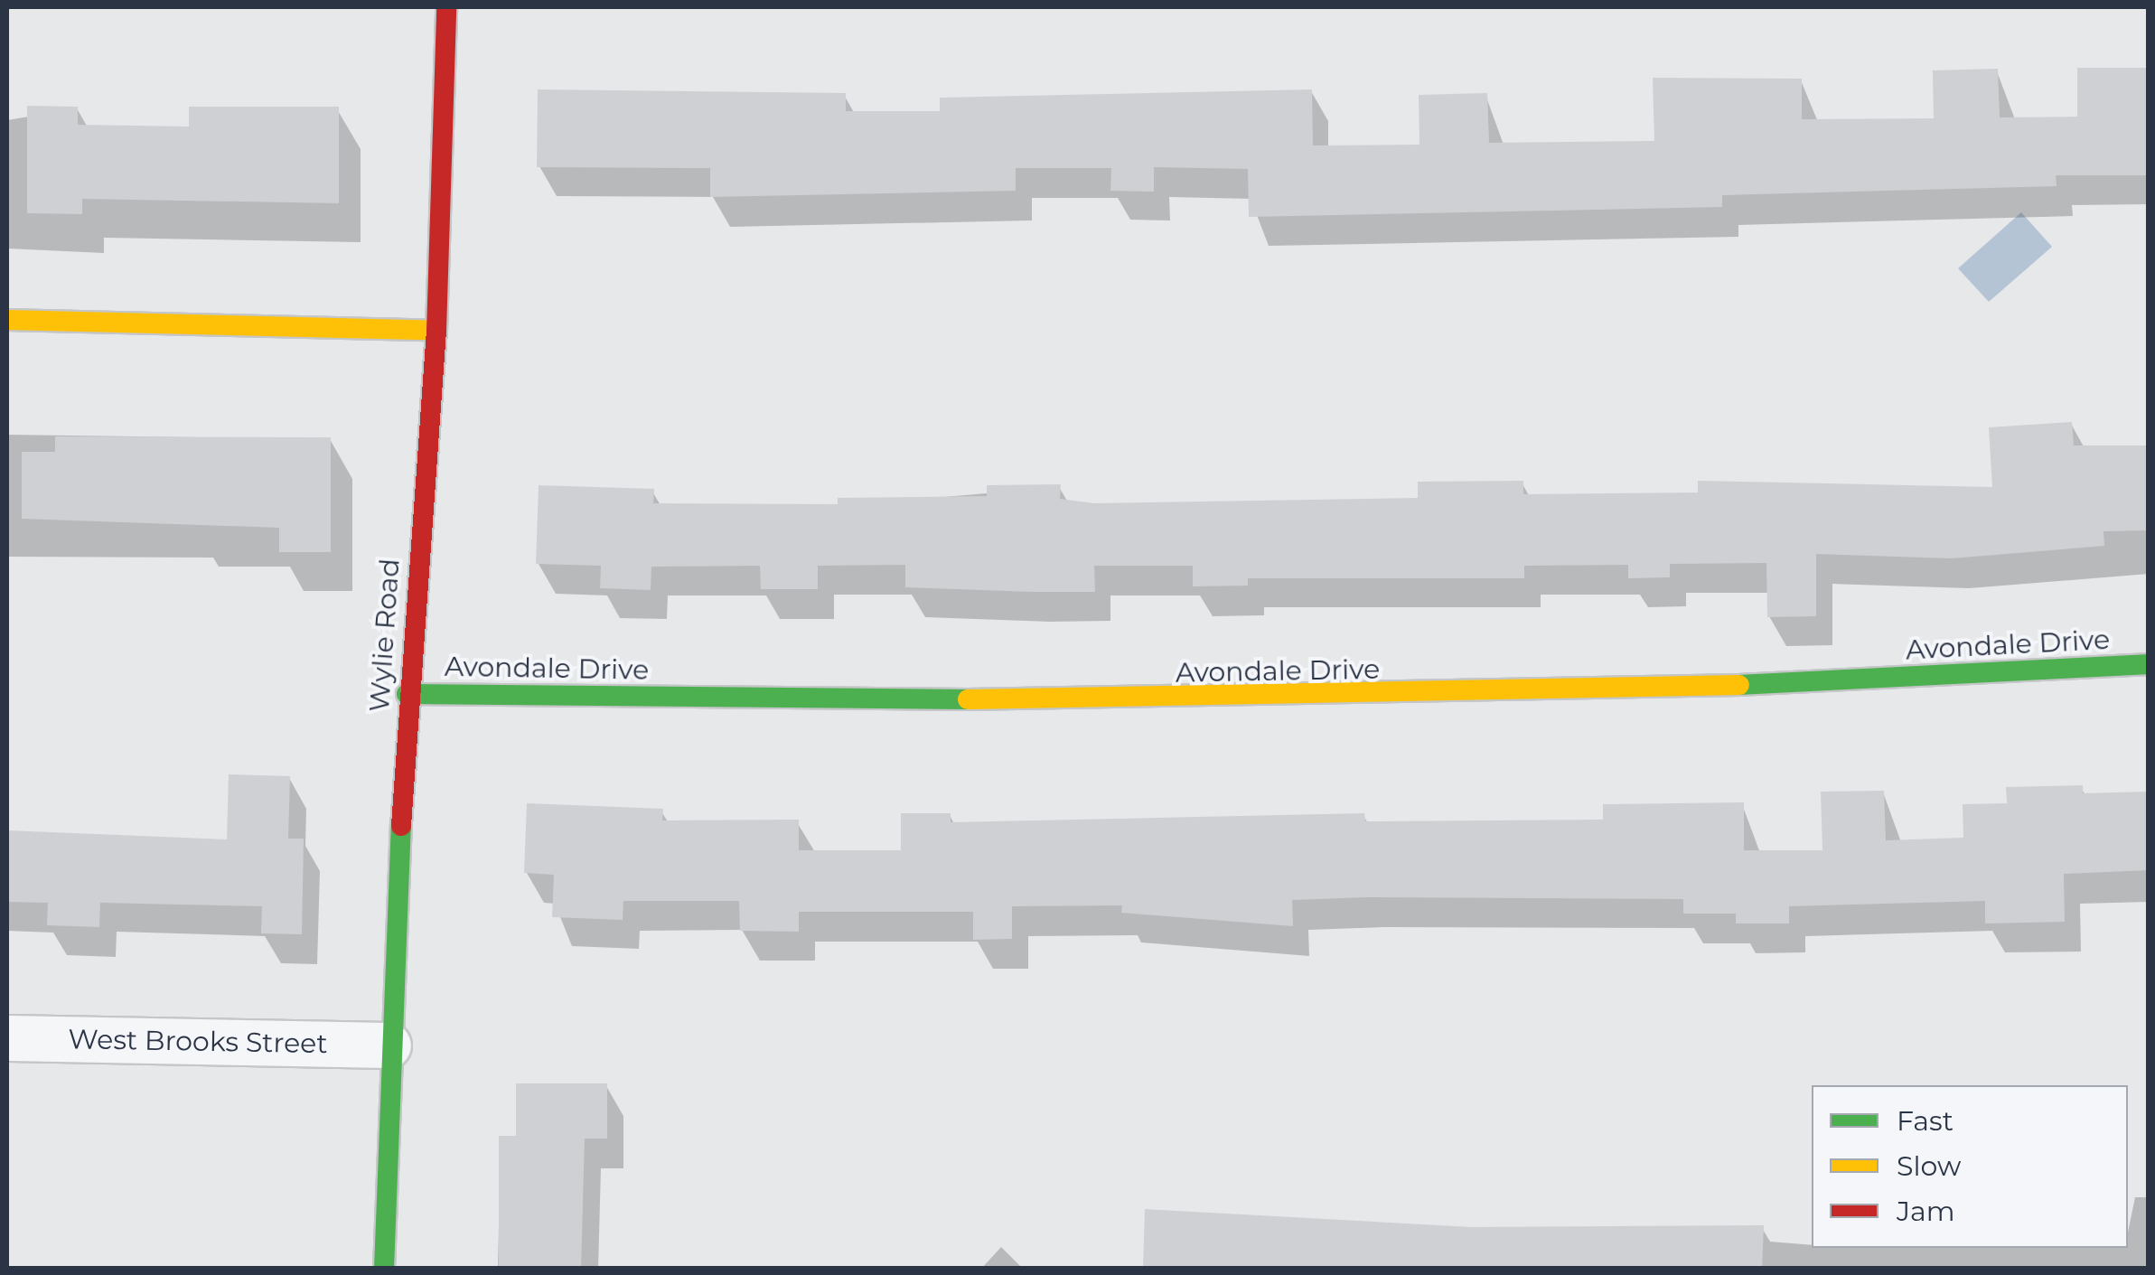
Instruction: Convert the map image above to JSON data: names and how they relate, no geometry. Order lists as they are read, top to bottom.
{
  "streets": {
    "street": ["Wylie Road", "Avondale Drive", "West Brooks Street"]
  },
  "crossings": [
    ["Wylie Road", "Avondale Drive"],
    ["Wylie Road", "West Brooks Street"]
  ],
  "legend": ["Fast", "Slow", "Jam"]
}
